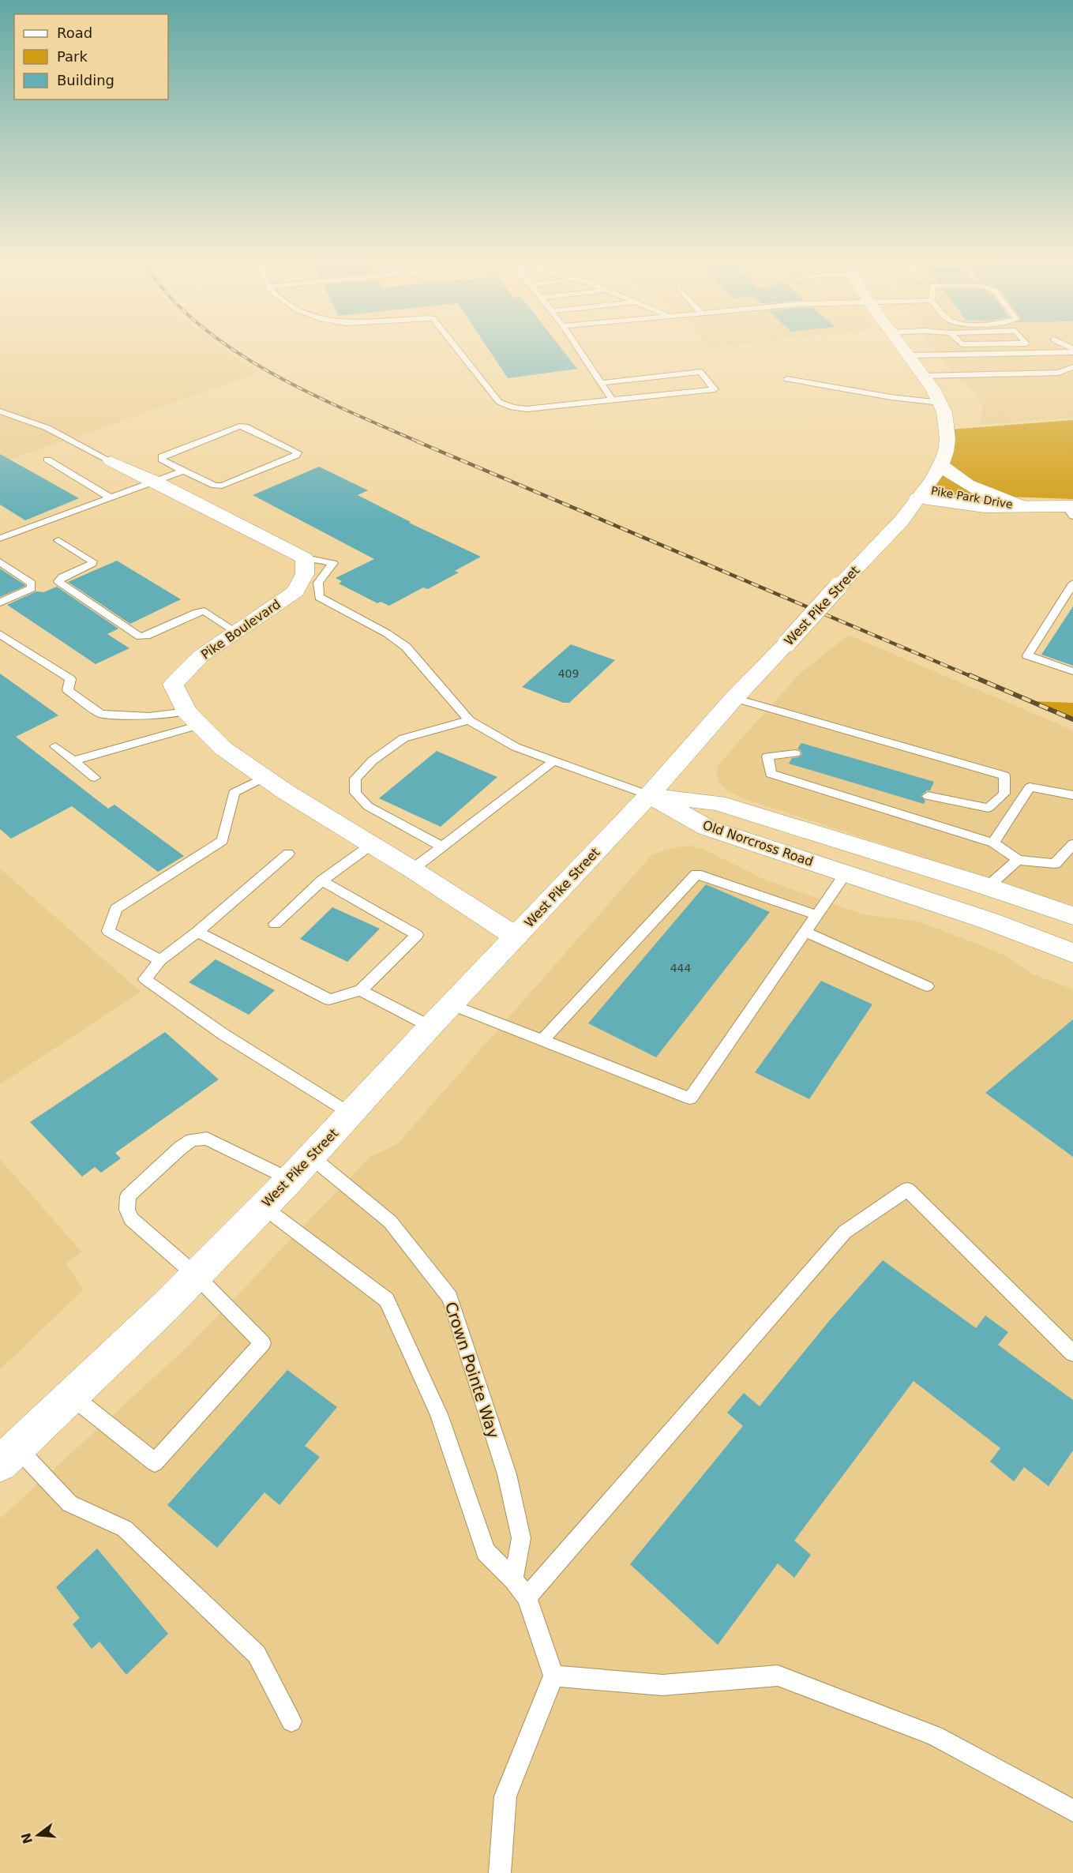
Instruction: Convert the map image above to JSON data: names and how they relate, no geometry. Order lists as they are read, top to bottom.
{
  "streets": {
    "main road": [
      "Pike Park Drive",
      "West Pike Street",
      "Pike Boulevard",
      "Old Norcross Road"
    ],
    "lane": ["Crown Pointe Way"]
  },
  "crossings": [
    ["Pike Park Drive", "West Pike Street"],
    ["West Pike Street", "Pike Boulevard"],
    ["West Pike Street", "Old Norcross Road"],
    ["West Pike Street", "Crown Pointe Way"]
  ],
  "house_numbers": ["409", "444"],
  "legend": ["Road", "Park", "Building"],
  "north": "left"
}
